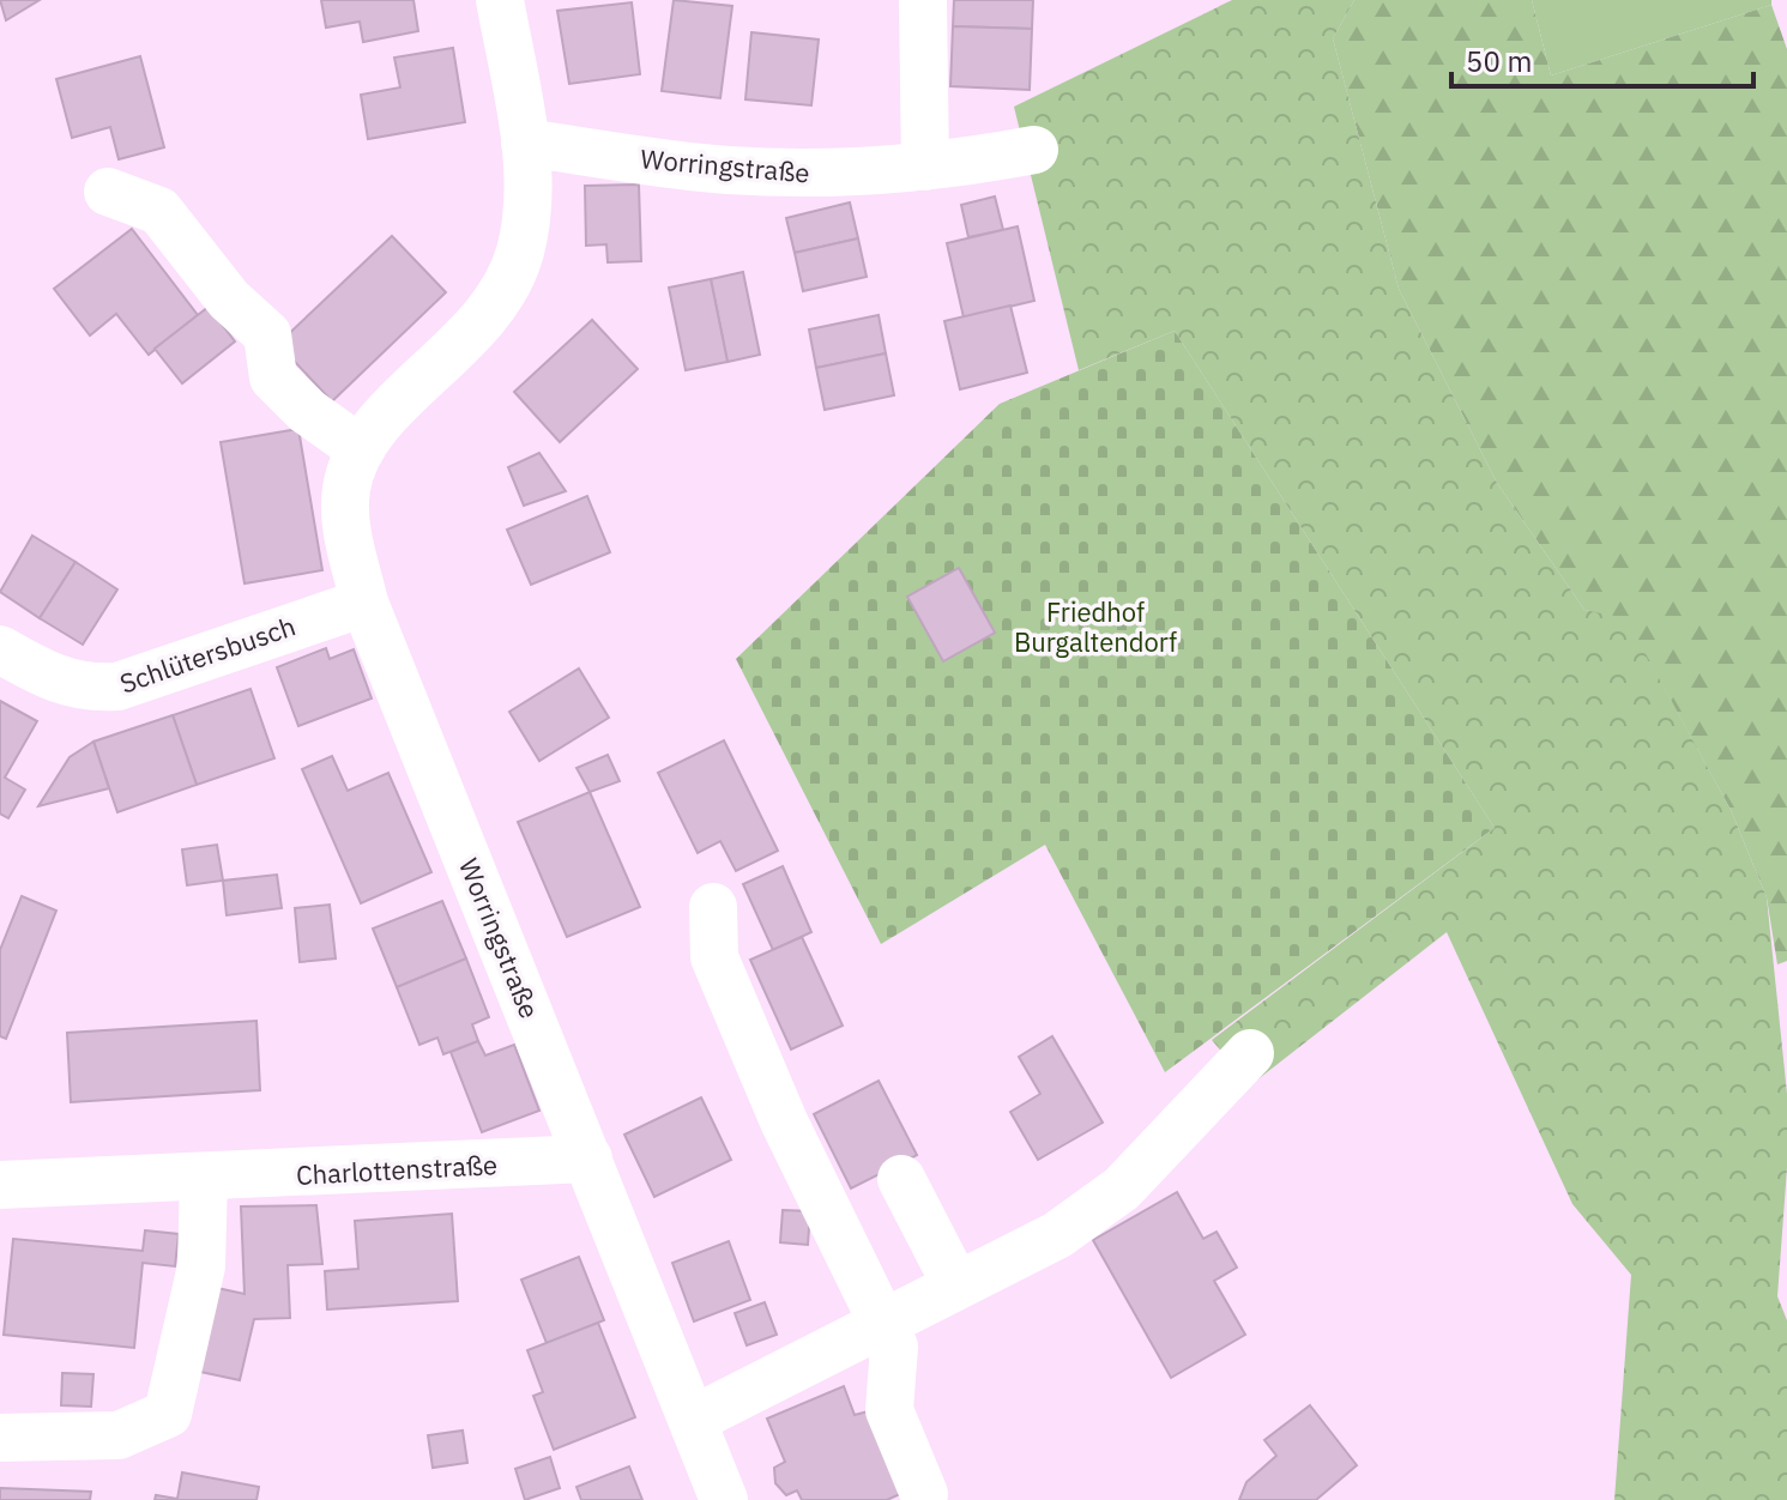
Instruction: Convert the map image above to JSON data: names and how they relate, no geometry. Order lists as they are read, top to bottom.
{
  "streets": {
    "street": ["Worringstraße", "Schlütersbusch", "Charlottenstraße"]
  },
  "crossings": [
    ["Worringstraße", "Schlütersbusch"],
    ["Worringstraße", "Charlottenstraße"]
  ],
  "parks": ["Friedhof Burgaltendorf"],
  "scale_bar": "50 m"
}
